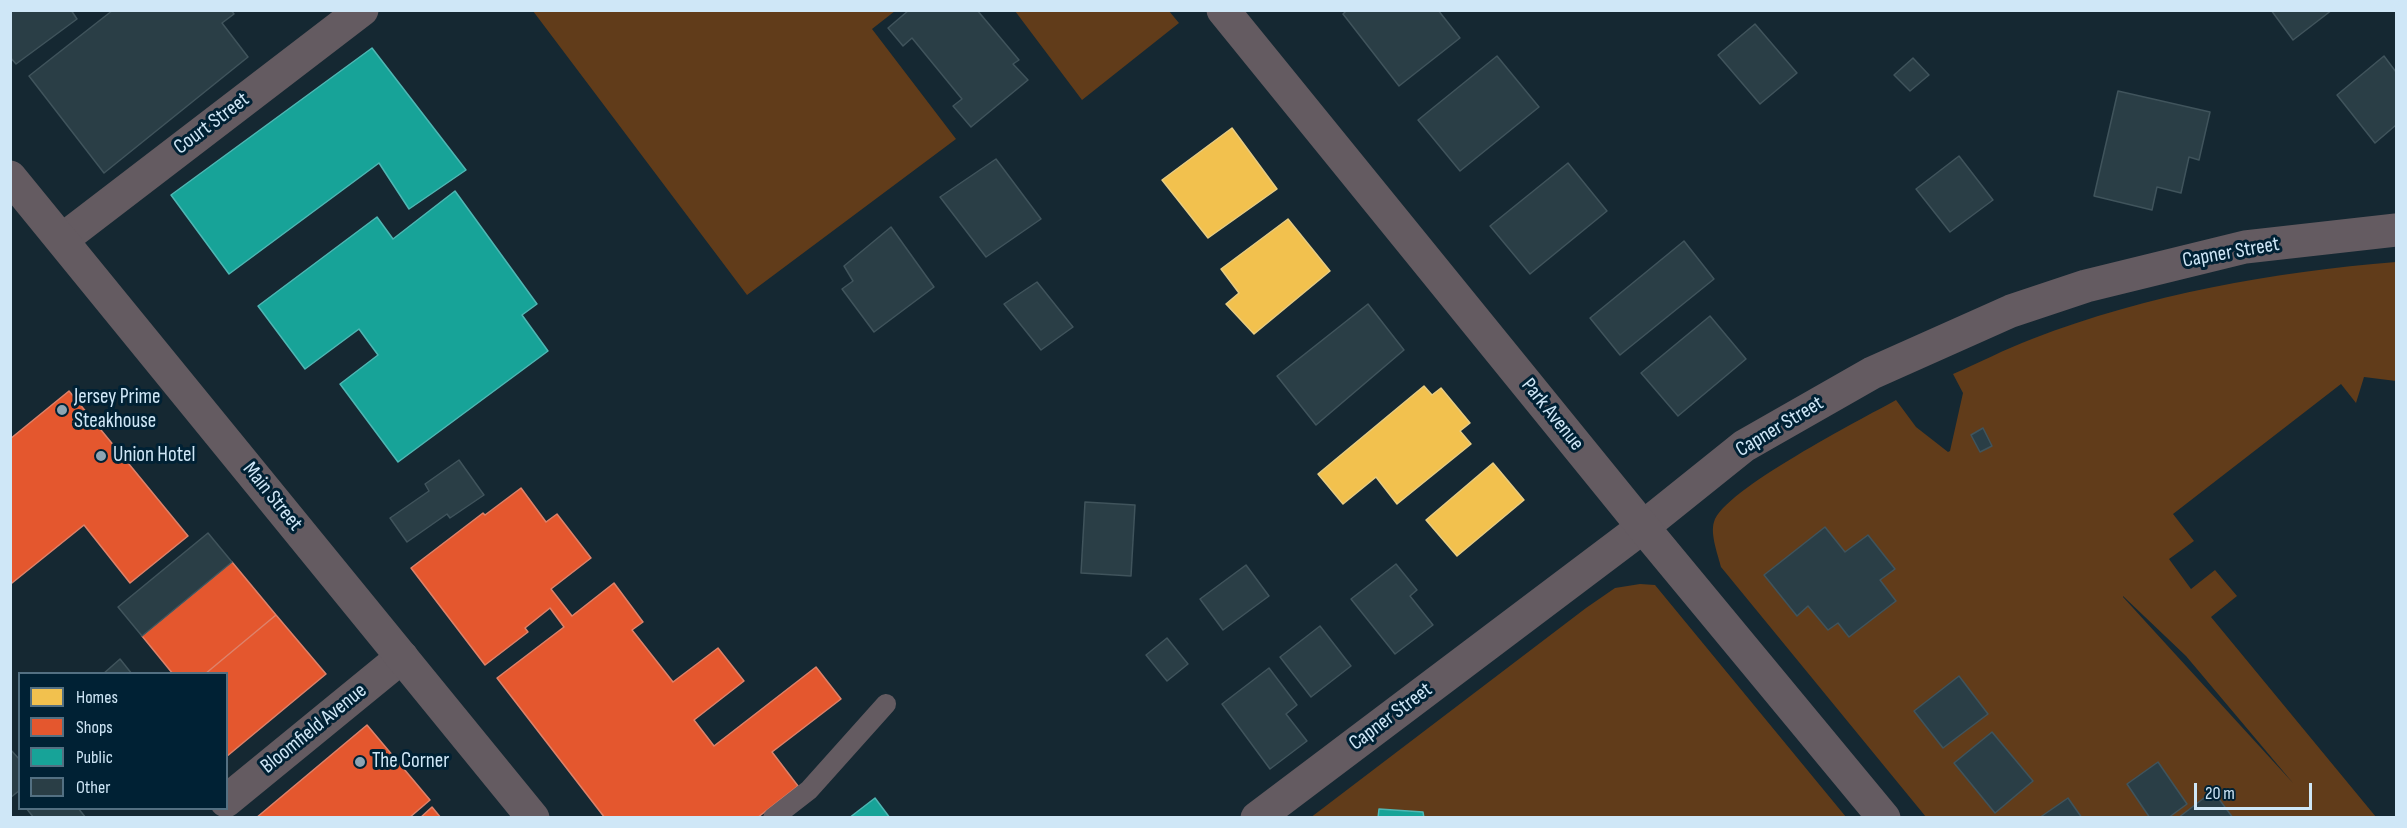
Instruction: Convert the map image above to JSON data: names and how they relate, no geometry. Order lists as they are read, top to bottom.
{
  "streets": {
    "street": [
      "Court Street",
      "Capner Street",
      "Park Avenue",
      "Main Street",
      "Bloomfield Avenue"
    ]
  },
  "crossings": [
    ["Court Street", "Main Street"],
    ["Capner Street", "Park Avenue"],
    ["Main Street", "Bloomfield Avenue"]
  ],
  "places": ["Jersey Prime Steakhouse", "Union Hotel", "The Corner"],
  "legend": [
    "Homes",
    "Shops",
    "Public",
    "Other"
  ],
  "scale_bar": "20 m"
}
